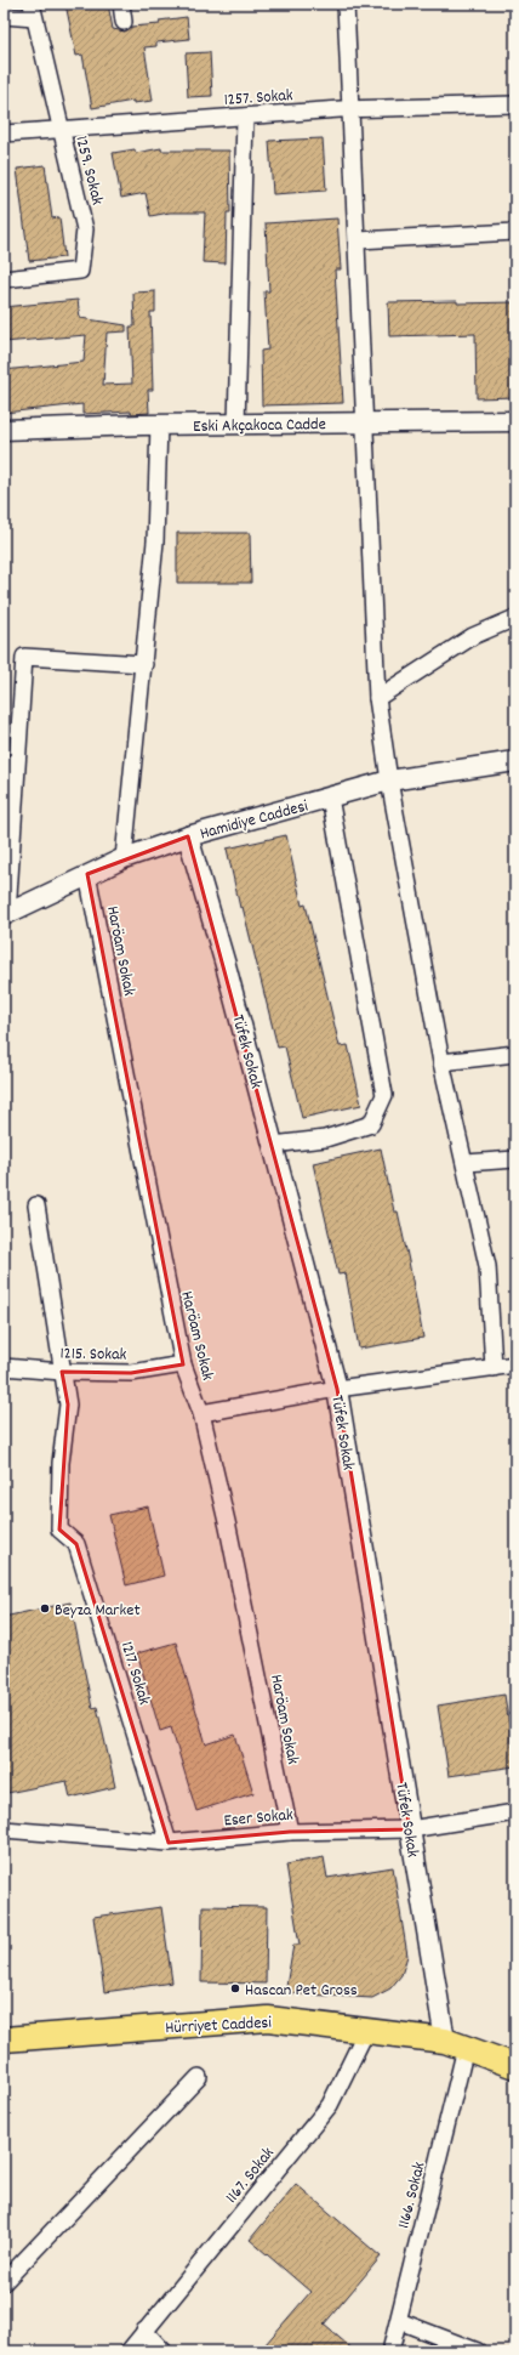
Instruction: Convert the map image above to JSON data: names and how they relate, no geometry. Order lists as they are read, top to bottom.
{
  "streets": {
    "main road": ["Hürriyet Caddesi"],
    "street": [
      "1257. Sokak",
      "1259. Sokak",
      "Eski Akçakoca Cadde",
      "Hamidiye Caddesi",
      "Haröam Sokak",
      "Tüfek Sokak",
      "1215. Sokak",
      "1217. Sokak",
      "Eser Sokak",
      "1167. Sokak",
      "1166. Sokak"
    ]
  },
  "crossings": [
    ["1257. Sokak", "1259. Sokak"],
    ["Hamidiye Caddesi", "Haröam Sokak"],
    ["Hamidiye Caddesi", "Tüfek Sokak"],
    ["Haröam Sokak", "1215. Sokak"],
    ["Haröam Sokak", "Eser Sokak"],
    ["Tüfek Sokak", "Eser Sokak"],
    ["Tüfek Sokak", "Hürriyet Caddesi"],
    ["Tüfek Sokak", "1166. Sokak"],
    ["1215. Sokak", "1217. Sokak"],
    ["1217. Sokak", "Eser Sokak"],
    ["Hürriyet Caddesi", "1167. Sokak"],
    ["Hürriyet Caddesi", "1166. Sokak"]
  ],
  "places": ["Beyza Market", "Hascan Pet Gross"]
}
